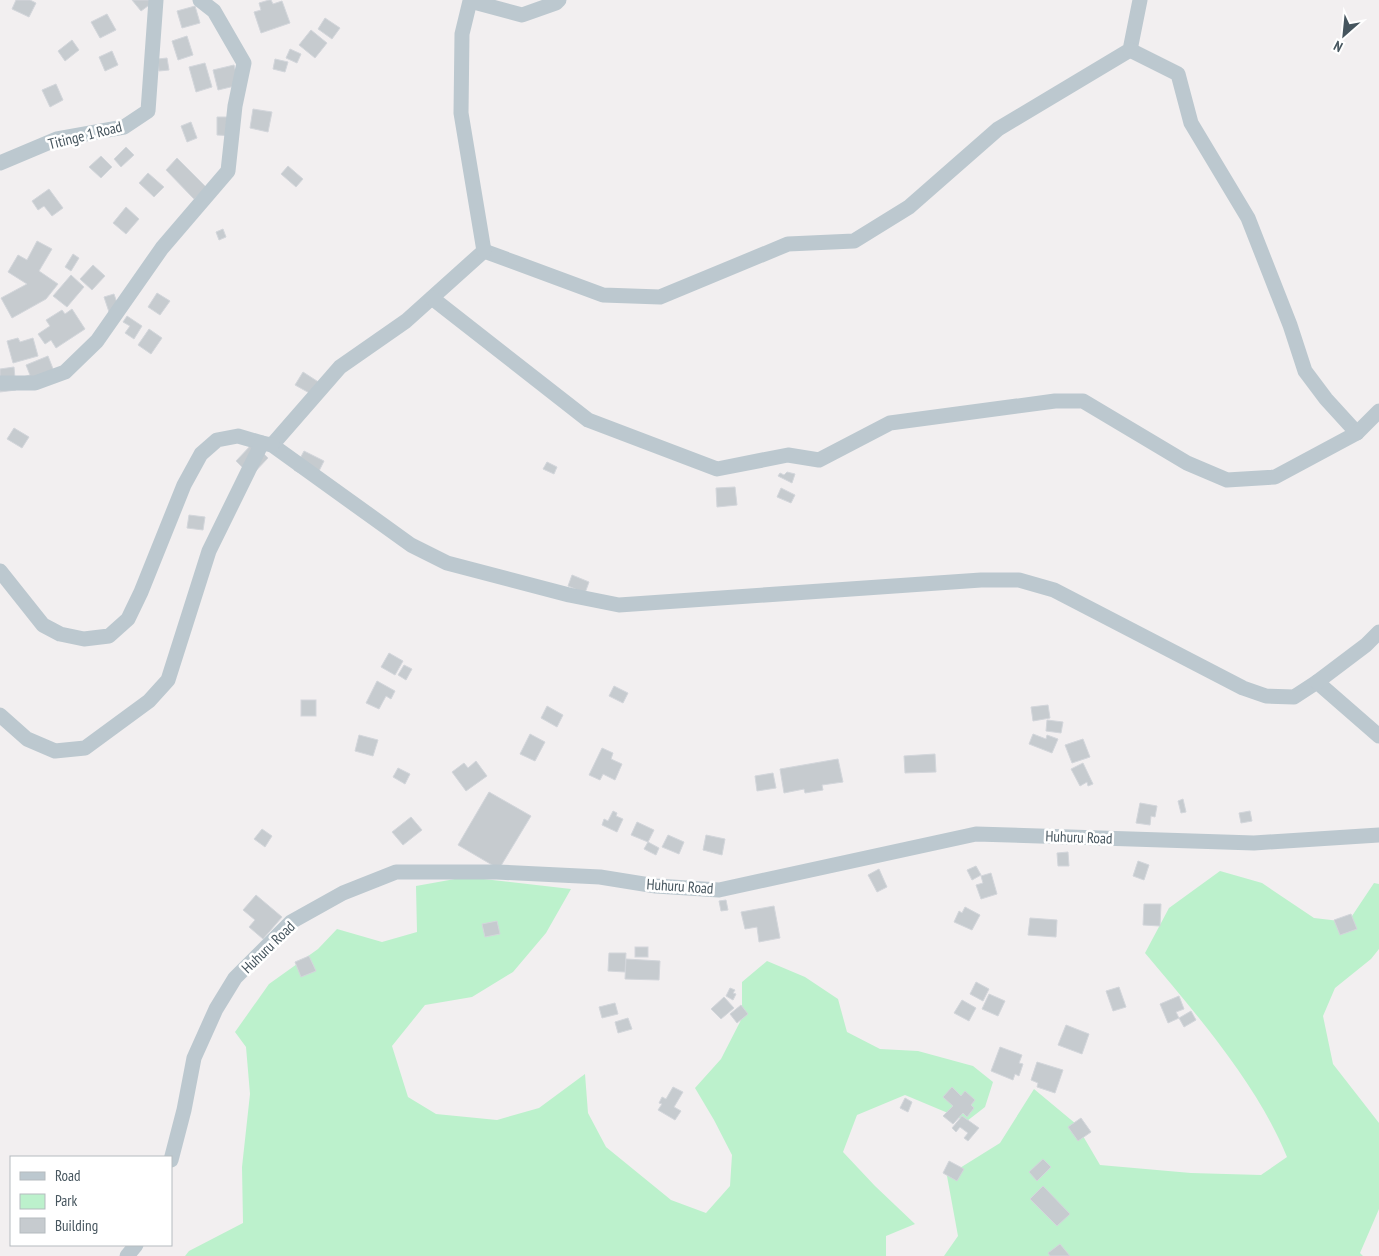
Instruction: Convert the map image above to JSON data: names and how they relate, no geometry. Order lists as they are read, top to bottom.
{
  "streets": {
    "street": ["Titinge 1 Road", "Huhuru Road"]
  },
  "legend": ["Road", "Park", "Building"],
  "north": "bottom left"
}
